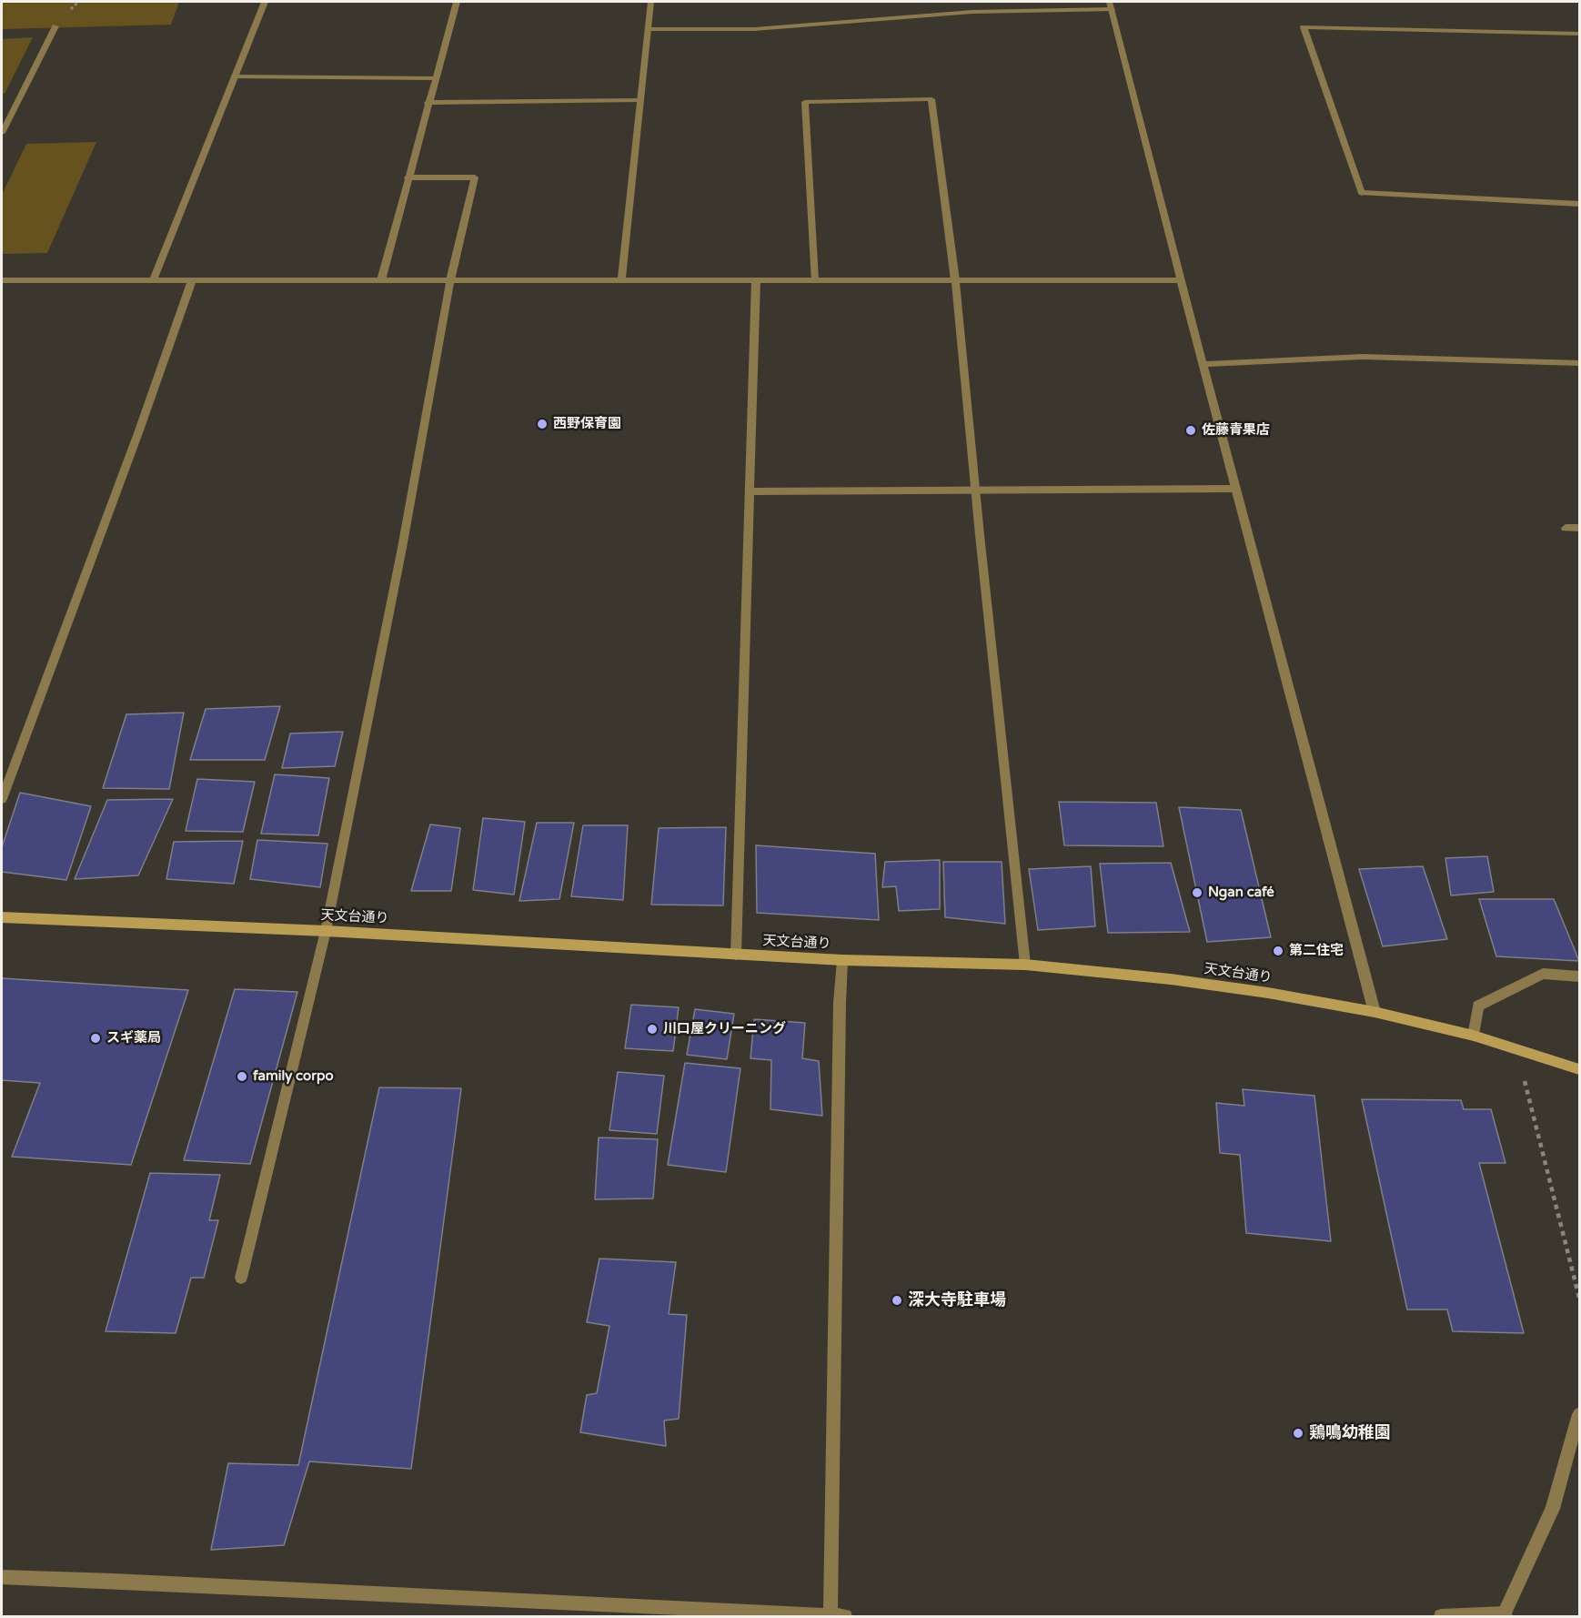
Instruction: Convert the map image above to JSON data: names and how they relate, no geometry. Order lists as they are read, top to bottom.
{
  "streets": {
    "main road": ["天文台通り"]
  },
  "places": [
    "西野保育園",
    "佐藤青果店",
    "Ngan café",
    "第二住宅",
    "川口屋クリーニング",
    "スギ薬局",
    "family corpo",
    "深大寺駐車場",
    "鶏鳴幼稚園"
  ]
}
